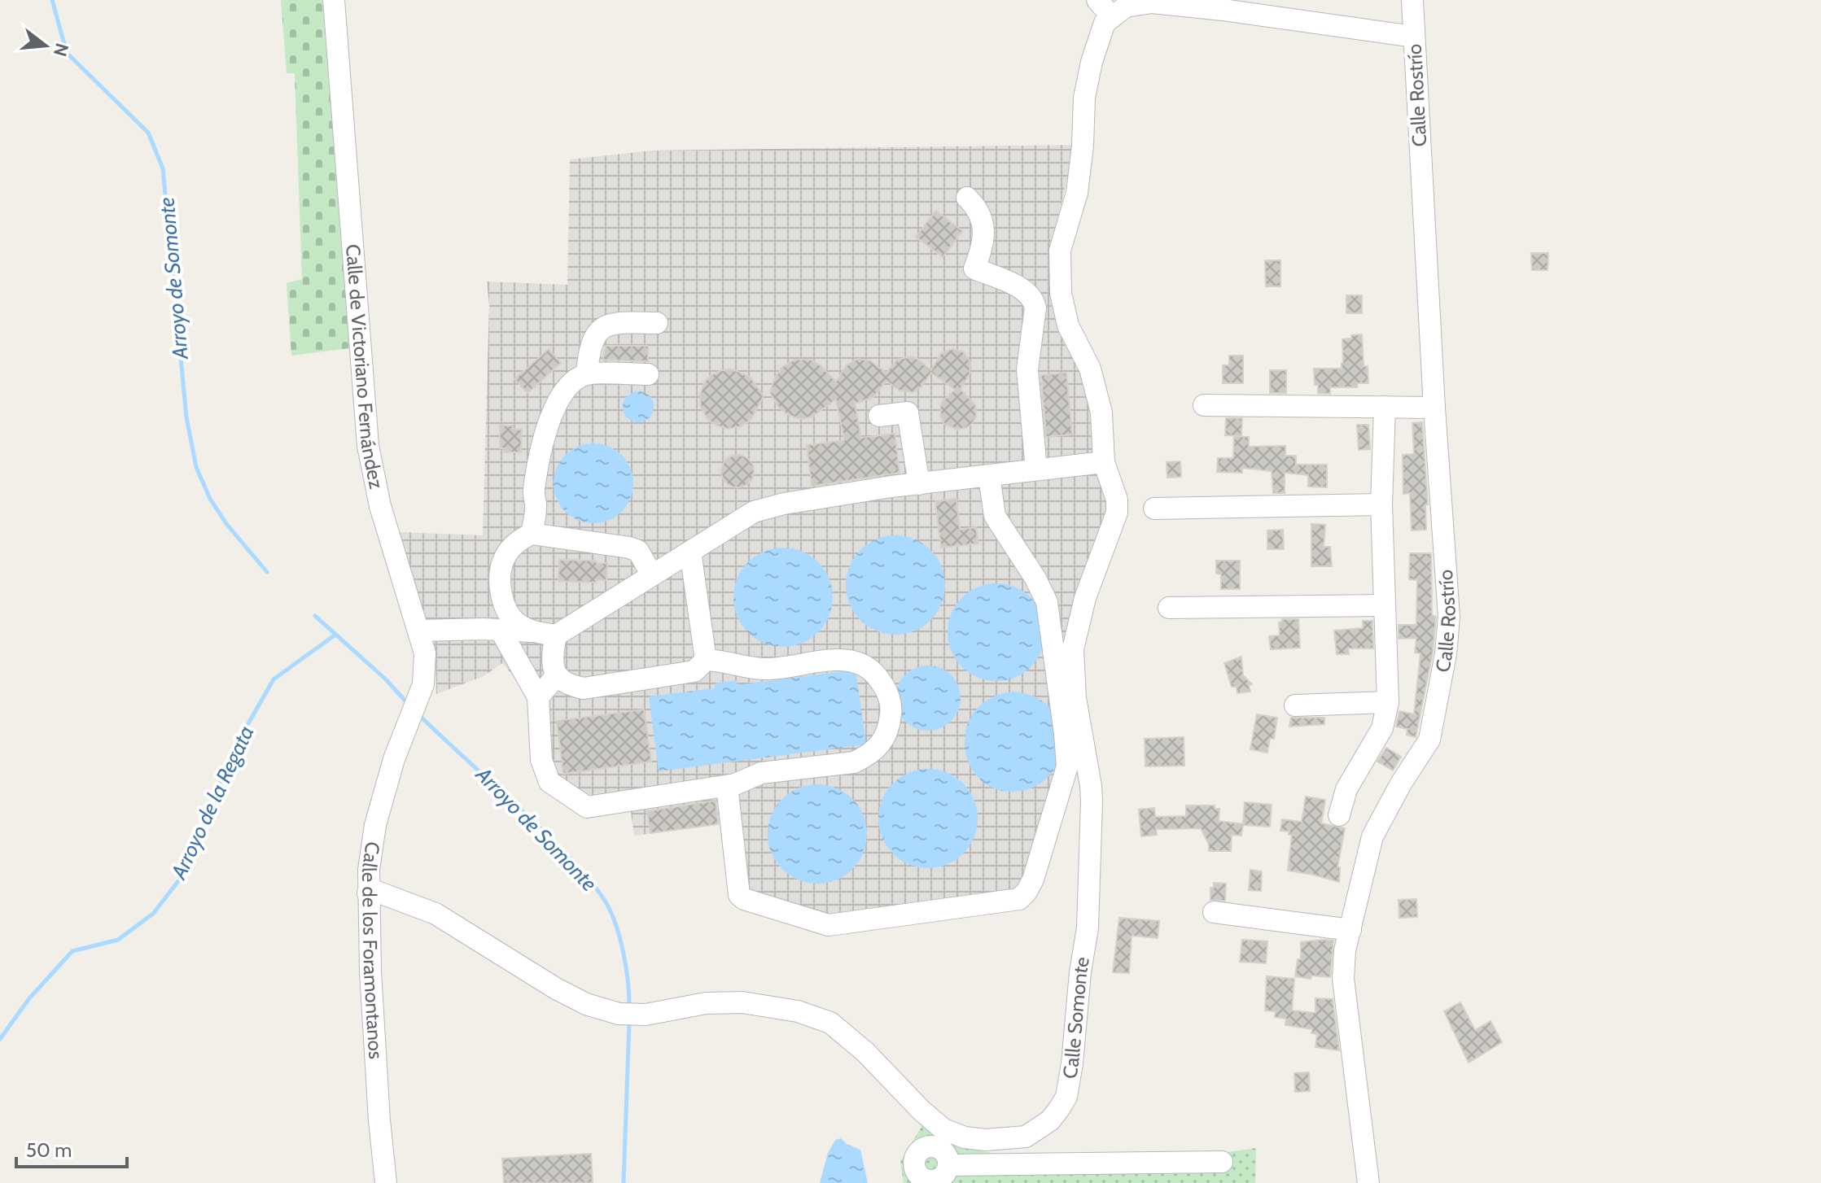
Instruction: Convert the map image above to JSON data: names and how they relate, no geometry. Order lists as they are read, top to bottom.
{
  "streets": {
    "street": [
      "Calle Rostrío",
      "Calle de Victoriano Fernández",
      "Calle de los Foramontanos",
      "Calle Somonte"
    ]
  },
  "crossings": [
    ["Calle de Victoriano Fernández", "Calle de los Foramontanos"],
    ["Calle de los Foramontanos", "Calle Somonte"]
  ],
  "water": ["Arroyo de Somonte", "Arroyo de la Regata"],
  "scale_bar": "50 m",
  "north": "right"
}
